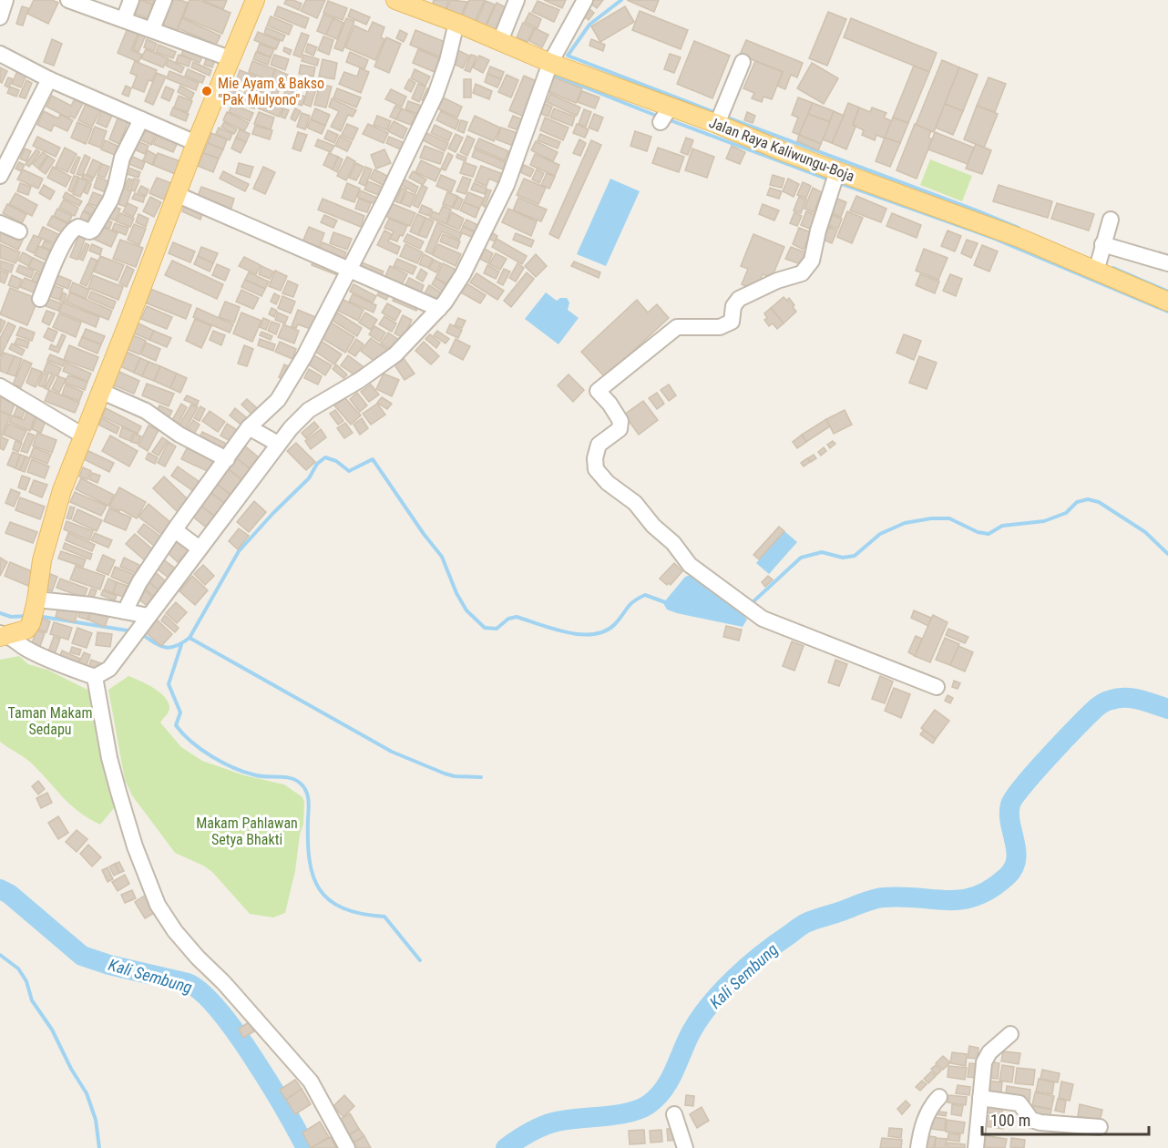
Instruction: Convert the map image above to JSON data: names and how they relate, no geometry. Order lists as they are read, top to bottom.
{
  "streets": {
    "main road": ["Jalan Raya Kaliwungu-Boja"]
  },
  "water": ["Kali Sembung"],
  "parks": ["Taman Makam Sedapu", "Makam Pahlawan Setya Bhakti"],
  "places": ["Mie Ayam & Bakso \"Pak Mulyono\""],
  "scale_bar": "100 m"
}
